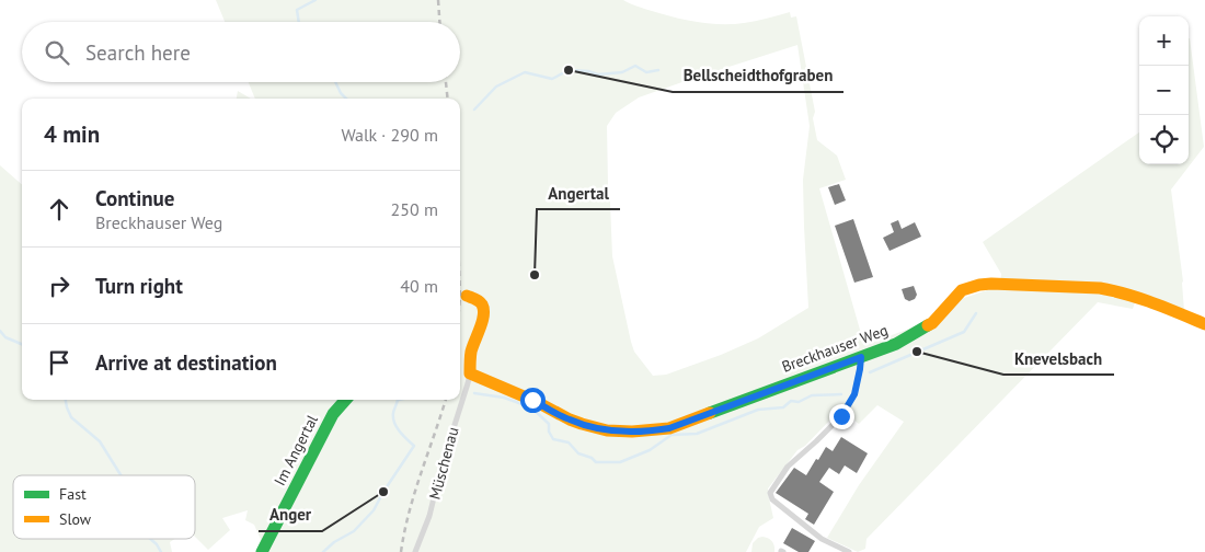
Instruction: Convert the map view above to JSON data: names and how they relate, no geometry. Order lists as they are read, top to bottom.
{
  "streets": {
    "street": ["Breckhauser Weg", "Im Angertal"],
    "lane": ["Müschenau"]
  },
  "crossings": [
    ["Breckhauser Weg", "Müschenau"]
  ],
  "places": [
    "Bellscheidthofgraben",
    "Angertal",
    "Knevelsbach",
    "Anger"
  ],
  "legend": ["Fast", "Slow"],
  "page": {
    "map_buttons": ["+", "−"],
    "search": "Search here",
    "heading": ["4 min", "Walk · 290 m"],
    "list": [
      ["Continue", "Breckhauser Weg", "250 m"],
      ["Turn right", "40 m"],
      "Arrive at destination"
    ]
  }
}
